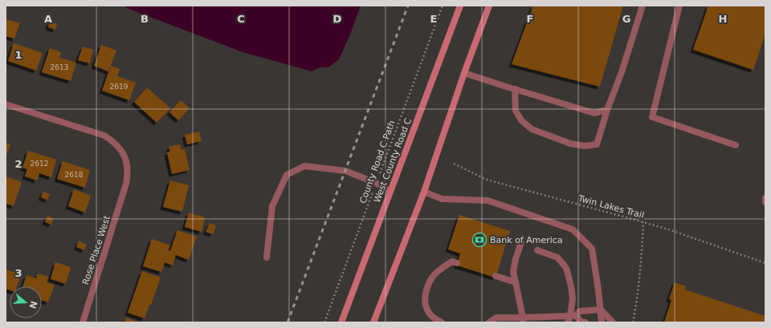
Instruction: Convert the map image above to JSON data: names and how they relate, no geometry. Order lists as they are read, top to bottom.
{
  "streets": {
    "main road": ["West County Road C"],
    "street": ["Rose Place West"],
    "path": ["County Road C Path", "Twin Lakes Trail"]
  },
  "places": {
    "bank": ["Bank of America"]
  },
  "house_numbers": [
    "2613",
    "2619",
    "2612",
    "2618"
  ],
  "north": "right",
  "grid": {
    "columns": [
      "A",
      "B",
      "C",
      "D",
      "E",
      "F",
      "G",
      "H"
    ],
    "rows": ["1", "2", "3"]
  }
}
